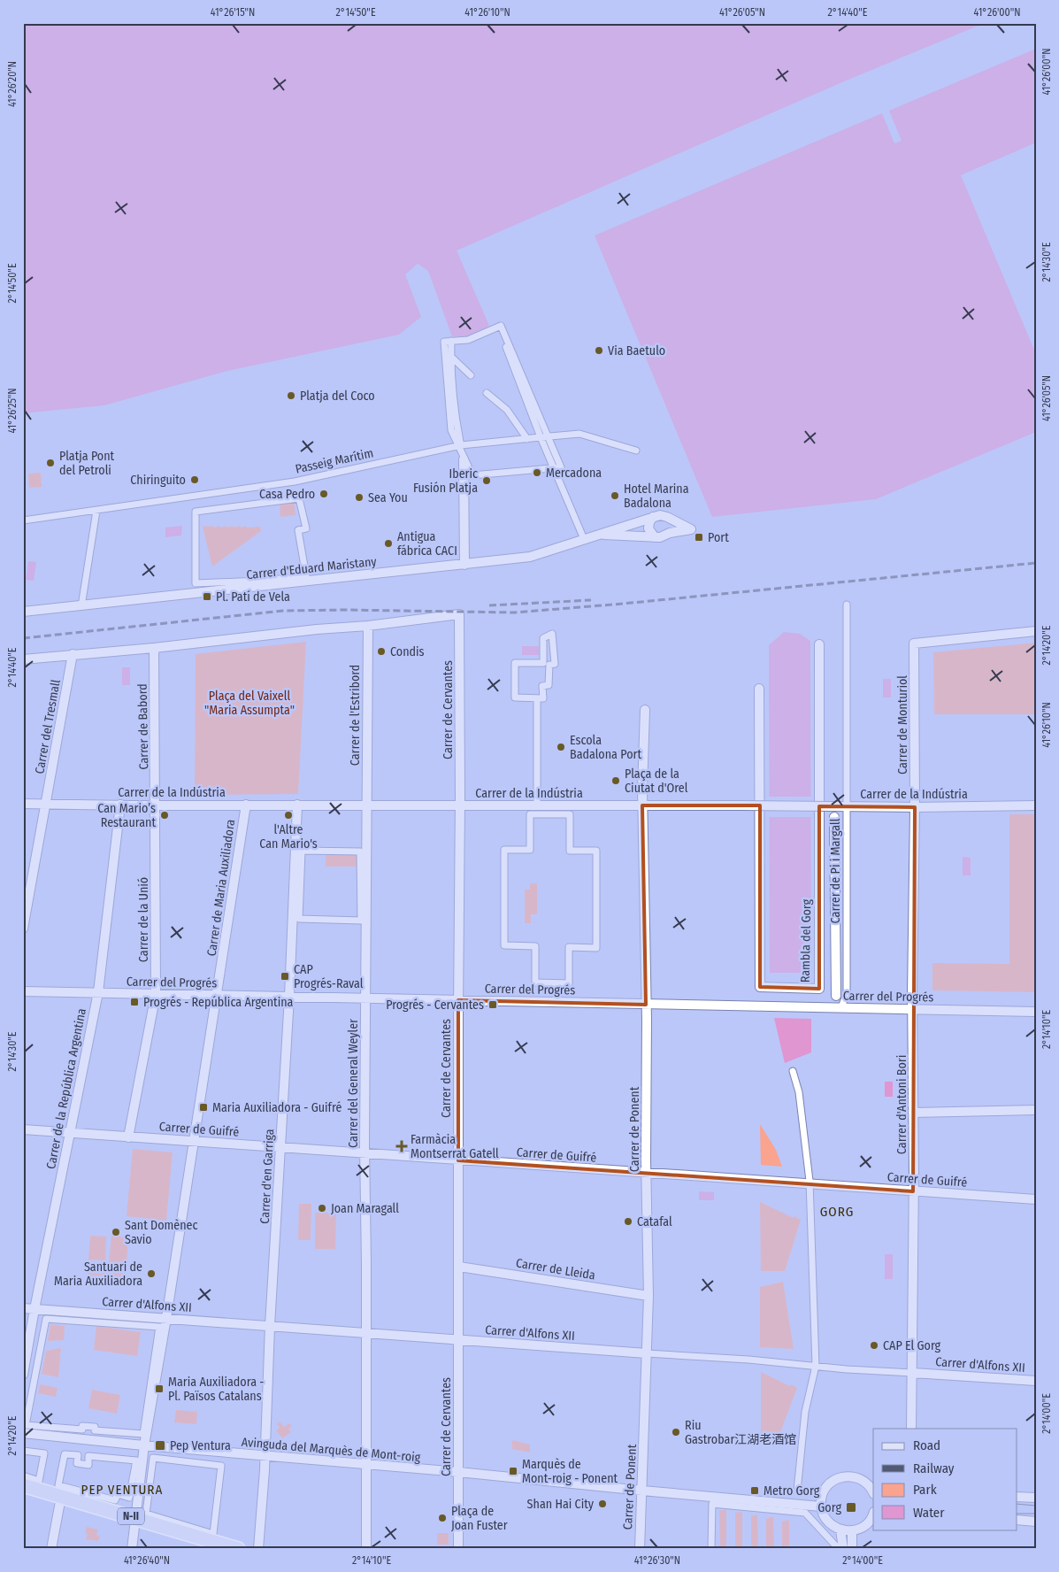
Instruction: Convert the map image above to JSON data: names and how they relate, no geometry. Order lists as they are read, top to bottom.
{
  "streets": {
    "main road": ["N-II"],
    "street": [
      "Passeig Marítim",
      "Carrer d'Eduard Maristany",
      "Carrer de Cervantes",
      "Carrer de l'Estribord",
      "Carrer de Monturiol",
      "Carrer del Tresmall",
      "Carrer de Babord",
      "Carrer de la Indústria",
      "Carrer de Pi i Margall",
      "Carrer de Maria Auxiliadora",
      "Carrer de la Unió",
      "Rambla del Gorg",
      "Carrer del Progrés",
      "Carrer del General Weyler",
      "Carrer de la República Argentina",
      "Carrer d'Antoni Bori",
      "Carrer de Guifré",
      "Carrer de Ponent",
      "Carrer d'en Garriga",
      "Carrer de Lleida",
      "Carrer d'Alfons XII",
      "Avinguda del Marquès de Mont-roig"
    ]
  },
  "crossings": [
    ["Carrer de Cervantes", "Carrer de l'Estribord"],
    ["Carrer de Cervantes", "Carrer de la Indústria"],
    ["Carrer de Cervantes", "Carrer del Progrés"],
    ["Carrer de Cervantes", "Carrer de Guifré"],
    ["Carrer de Cervantes", "Carrer de Lleida"],
    ["Carrer de Cervantes", "Carrer d'Alfons XII"],
    ["Carrer de Cervantes", "Avinguda del Marquès de Mont-roig"],
    ["Carrer de l'Estribord", "Carrer de la Indústria"],
    ["Carrer de l'Estribord", "Carrer del General Weyler"],
    ["Carrer de Monturiol", "Carrer de la Indústria"],
    ["Carrer de Monturiol", "Carrer d'Antoni Bori"],
    ["Carrer del Tresmall", "Carrer de la Indústria"],
    ["Carrer de Babord", "Carrer de la Indústria"],
    ["Carrer de Babord", "Carrer de la Unió"],
    ["Carrer de la Indústria", "Carrer de Pi i Margall"],
    ["Carrer de la Indústria", "Carrer de Maria Auxiliadora"],
    ["Carrer de la Indústria", "Carrer de la Unió"],
    ["Carrer de la Indústria", "Carrer del General Weyler"],
    ["Carrer de la Indústria", "Carrer de la República Argentina"],
    ["Carrer de la Indústria", "Carrer d'Antoni Bori"],
    ["Carrer de la Indústria", "Carrer de Ponent"],
    ["Carrer de la Indústria", "Carrer d'en Garriga"],
    ["Carrer de Maria Auxiliadora", "Carrer del Progrés"],
    ["Carrer de Maria Auxiliadora", "Carrer de Guifré"],
    ["Carrer de Maria Auxiliadora", "Carrer d'Alfons XII"],
    ["Carrer de Maria Auxiliadora", "Avinguda del Marquès de Mont-roig"],
    ["Carrer de Maria Auxiliadora", "N-II"],
    ["Carrer de la Unió", "Carrer del Progrés"],
    ["Carrer de la Unió", "Carrer de Guifré"],
    ["Carrer del Progrés", "Carrer del General Weyler"],
    ["Carrer del Progrés", "Carrer de la República Argentina"],
    ["Carrer del Progrés", "Carrer d'Antoni Bori"],
    ["Carrer del Progrés", "Carrer de Ponent"],
    ["Carrer del Progrés", "Carrer d'en Garriga"],
    ["Carrer del General Weyler", "Carrer de Guifré"],
    ["Carrer del General Weyler", "Carrer d'Alfons XII"],
    ["Carrer del General Weyler", "Avinguda del Marquès de Mont-roig"],
    ["Carrer de la República Argentina", "Carrer de Guifré"],
    ["Carrer de la República Argentina", "Carrer d'Alfons XII"],
    ["Carrer d'Antoni Bori", "Carrer de Guifré"],
    ["Carrer d'Antoni Bori", "Carrer d'Alfons XII"],
    ["Carrer de Guifré", "Carrer de Ponent"],
    ["Carrer de Guifré", "Carrer d'en Garriga"],
    ["Carrer de Ponent", "Carrer de Lleida"],
    ["Carrer de Ponent", "Carrer d'Alfons XII"],
    ["Carrer de Ponent", "Avinguda del Marquès de Mont-roig"],
    ["Carrer d'en Garriga", "Carrer d'Alfons XII"],
    ["Carrer d'en Garriga", "Avinguda del Marquès de Mont-roig"]
  ],
  "districts": ["GORG", "PEP VENTURA"],
  "parks": ["Plaça del Vaixell \"Maria Assumpta\""],
  "places": {
    "other": [
      "Via Baetulo",
      "Platja del Coco",
      "Platja Pont del Petroli",
      "Mercadona",
      "Chiringuito",
      "Iberic Fusión Platja",
      "Casa Pedro",
      "Hotel Marina Badalona",
      "Sea You",
      "Antigua fábrica CACI",
      "Condis",
      "Escola Badalona Port",
      "Plaça de la Ciutat d'Orel",
      "Can Mario’s Restaurant",
      "l'Altre Can Mario's",
      "Joan Maragall",
      "Catafal",
      "Sant Domènec Savio",
      "Santuari de Maria Auxiliadora",
      "CAP El Gorg",
      "Riu Gastrobar江湖老酒馆",
      "Shan Hai City",
      "Plaça de Joan Fuster"
    ],
    "transit": [
      "Port",
      "Pl. Patí de Vela",
      "CAP Progrés-Raval",
      "Progrés - República Argentina",
      "Progrés - Cervantes",
      "Maria Auxiliadora - Guifré",
      "Maria Auxiliadora - Pl. Països Catalans",
      "Pep Ventura",
      "Marquès de Mont-roig - Ponent",
      "Metro Gorg",
      "Gorg"
    ],
    "health": ["Farmàcia Montserrat Gatell"]
  },
  "legend": [
    "Road",
    "Railway",
    "Park",
    "Water"
  ],
  "coordinates": [
    "41°26'15\"N",
    "2°14'50\"E",
    "41°26'10\"N",
    "41°26'05\"N",
    "2°14'40\"E",
    "41°26'00\"N",
    "41°26'20\"N",
    "2°14'30\"E",
    "41°26'25\"N",
    "2°14'20\"E",
    "2°14'10\"E",
    "2°14'00\"E",
    "41°26'40\"N",
    "41°26'30\"N"
  ]
}
